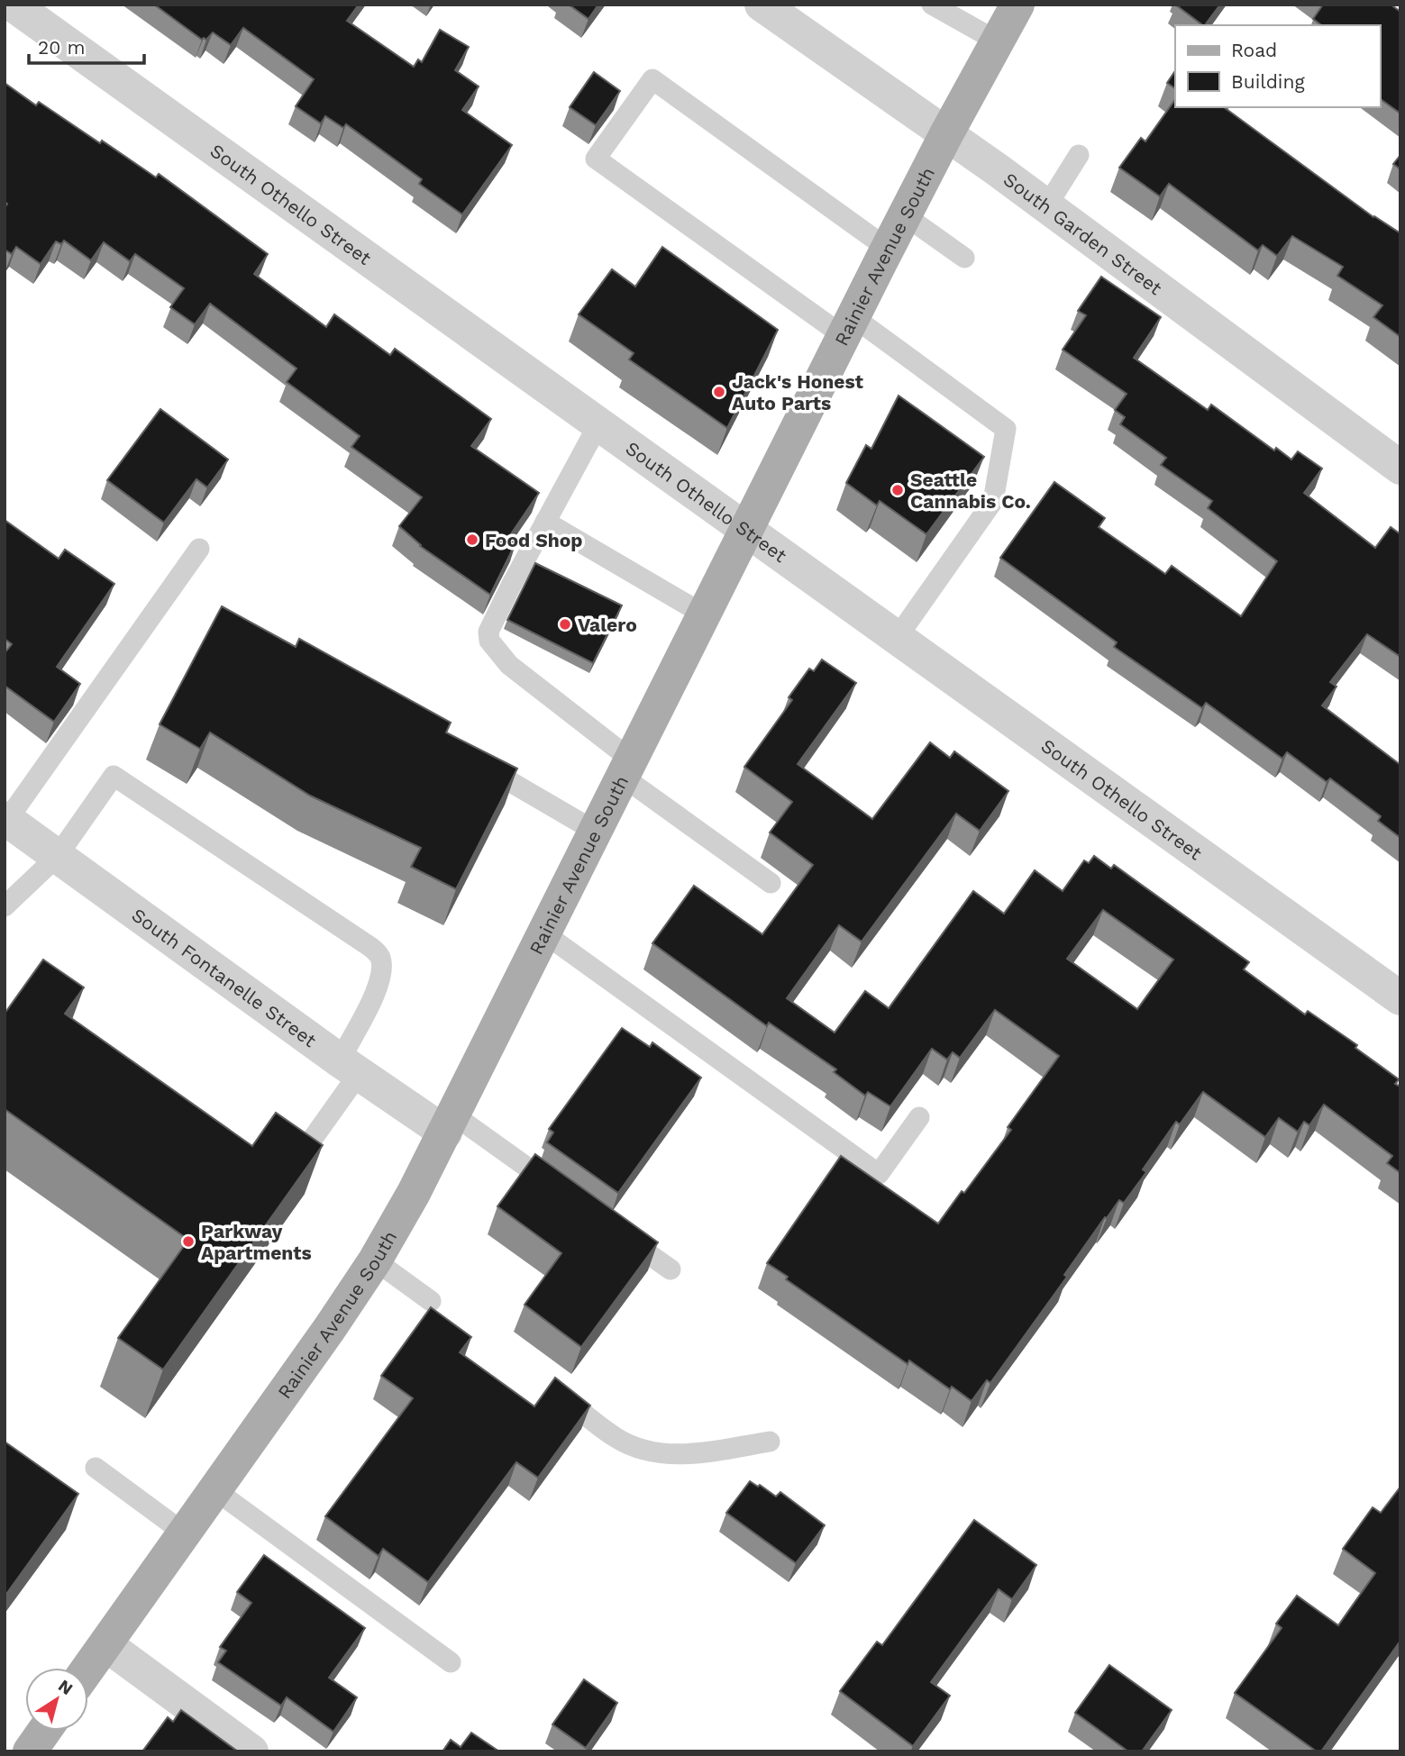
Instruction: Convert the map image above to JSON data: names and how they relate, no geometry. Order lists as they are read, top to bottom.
{
  "streets": {
    "main road": ["Rainier Avenue South"],
    "street": ["South Othello Street", "South Garden Street", "South Fontanelle Street"]
  },
  "crossings": [
    ["South Othello Street", "Rainier Avenue South"],
    ["South Garden Street", "Rainier Avenue South"],
    ["Rainier Avenue South", "South Fontanelle Street"]
  ],
  "places": [
    "Jack's Honest Auto Parts",
    "Seattle Cannabis Co.",
    "Food Shop",
    "Valero",
    "Parkway Apartments"
  ],
  "legend": ["Road", "Building"],
  "scale_bar": "20 m",
  "north": "top right"
}
